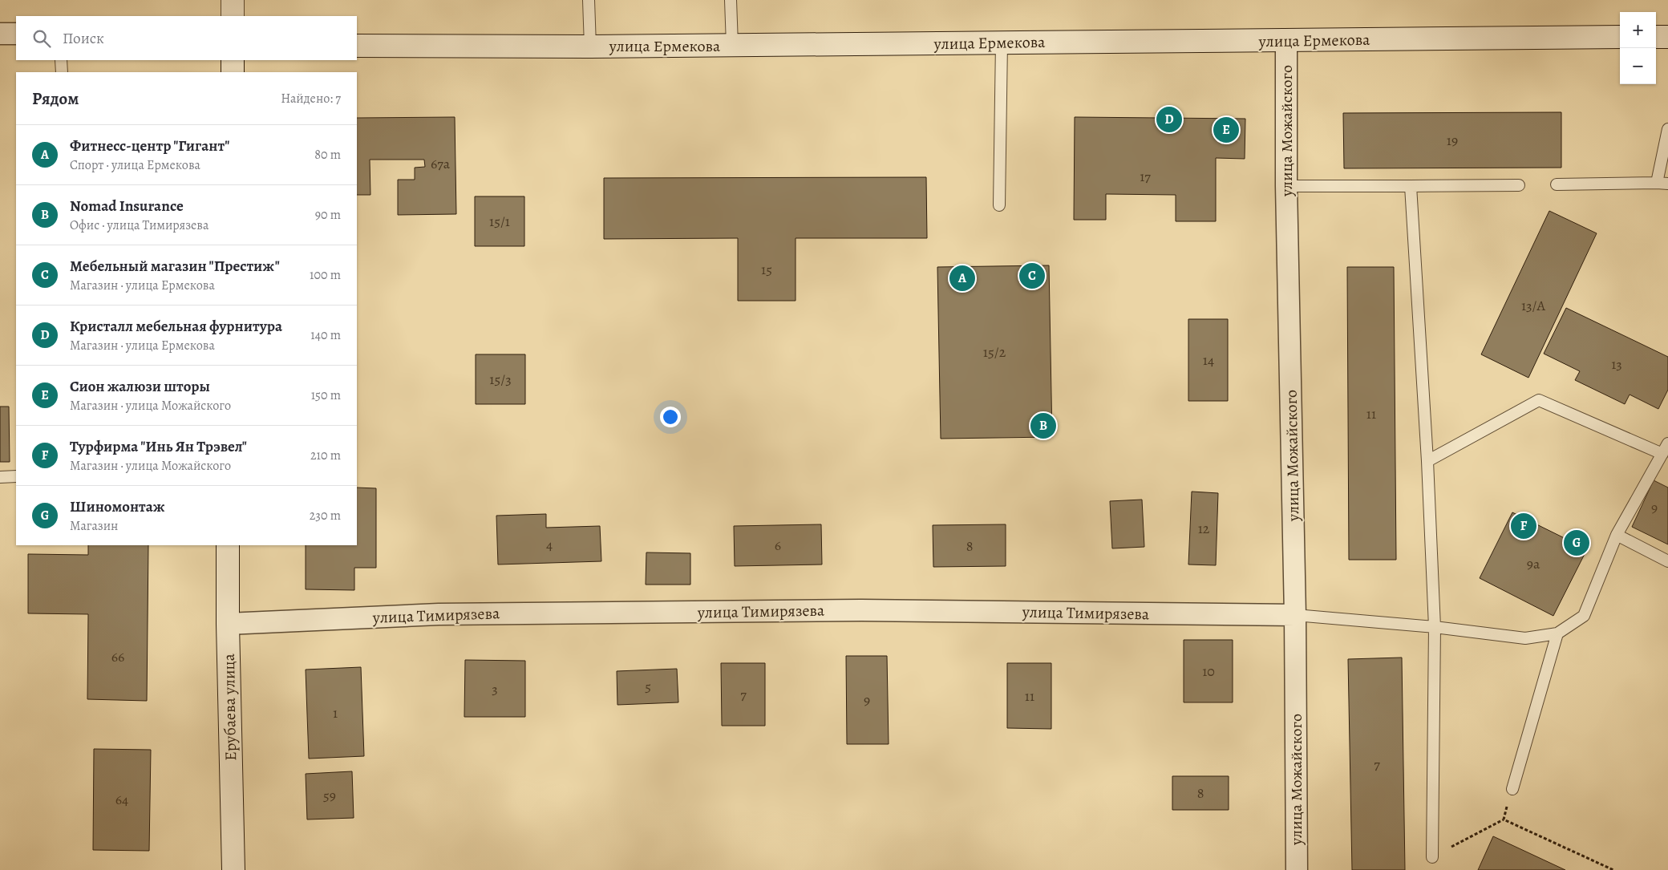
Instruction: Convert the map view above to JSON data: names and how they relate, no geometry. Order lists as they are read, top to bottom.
{
  "streets": {
    "main road": ["улица Ермекова", "Ерубаева улица"],
    "street": ["улица Можайского", "улица Тимирязева"]
  },
  "crossings": [
    ["улица Ермекова", "улица Можайского"],
    ["улица Можайского", "улица Тимирязева"],
    ["улица Тимирязева", "Ерубаева улица"]
  ],
  "house_numbers": [
    "19",
    "67а",
    "17",
    "15/1",
    "15",
    "13/А",
    "15/2",
    "14",
    "13",
    "15/3",
    "11",
    "9",
    "12",
    "4",
    "6",
    "8",
    "9а",
    "66",
    "10",
    "5",
    "3",
    "7",
    "11",
    "9",
    "1",
    "7",
    "8",
    "59",
    "64"
  ],
  "page": {
    "map_buttons": ["+", "−"],
    "search": "Поиск",
    "heading": ["Рядом", "Найдено: 7"],
    "pins": [
      "D",
      "E",
      "C",
      "A",
      "B",
      "F",
      "G"
    ],
    "list": [
      {
        "mark": "A",
        "name": "Фитнесс-центр \"Гигант\"",
        "note": "Спорт · улица Ермекова",
        "value": "80 m"
      },
      {
        "mark": "B",
        "name": "Nomad Insurance",
        "note": "Офис · улица Тимирязева",
        "value": "90 m"
      },
      {
        "mark": "C",
        "name": "Мебельный магазин \"Престиж\"",
        "note": "Магазин · улица Ермекова",
        "value": "100 m"
      },
      {
        "mark": "D",
        "name": "Кристалл мебельная фурнитура",
        "note": "Магазин · улица Ермекова",
        "value": "140 m"
      },
      {
        "mark": "E",
        "name": "Сион жалюзи шторы",
        "note": "Магазин · улица Можайского",
        "value": "150 m"
      },
      {
        "mark": "F",
        "name": "Турфирма \"Инь Ян Трэвел\"",
        "note": "Магазин · улица Можайского",
        "value": "210 m"
      },
      {
        "mark": "G",
        "name": "Шиномонтаж",
        "note": "Магазин",
        "value": "230 m"
      }
    ]
  }
}
